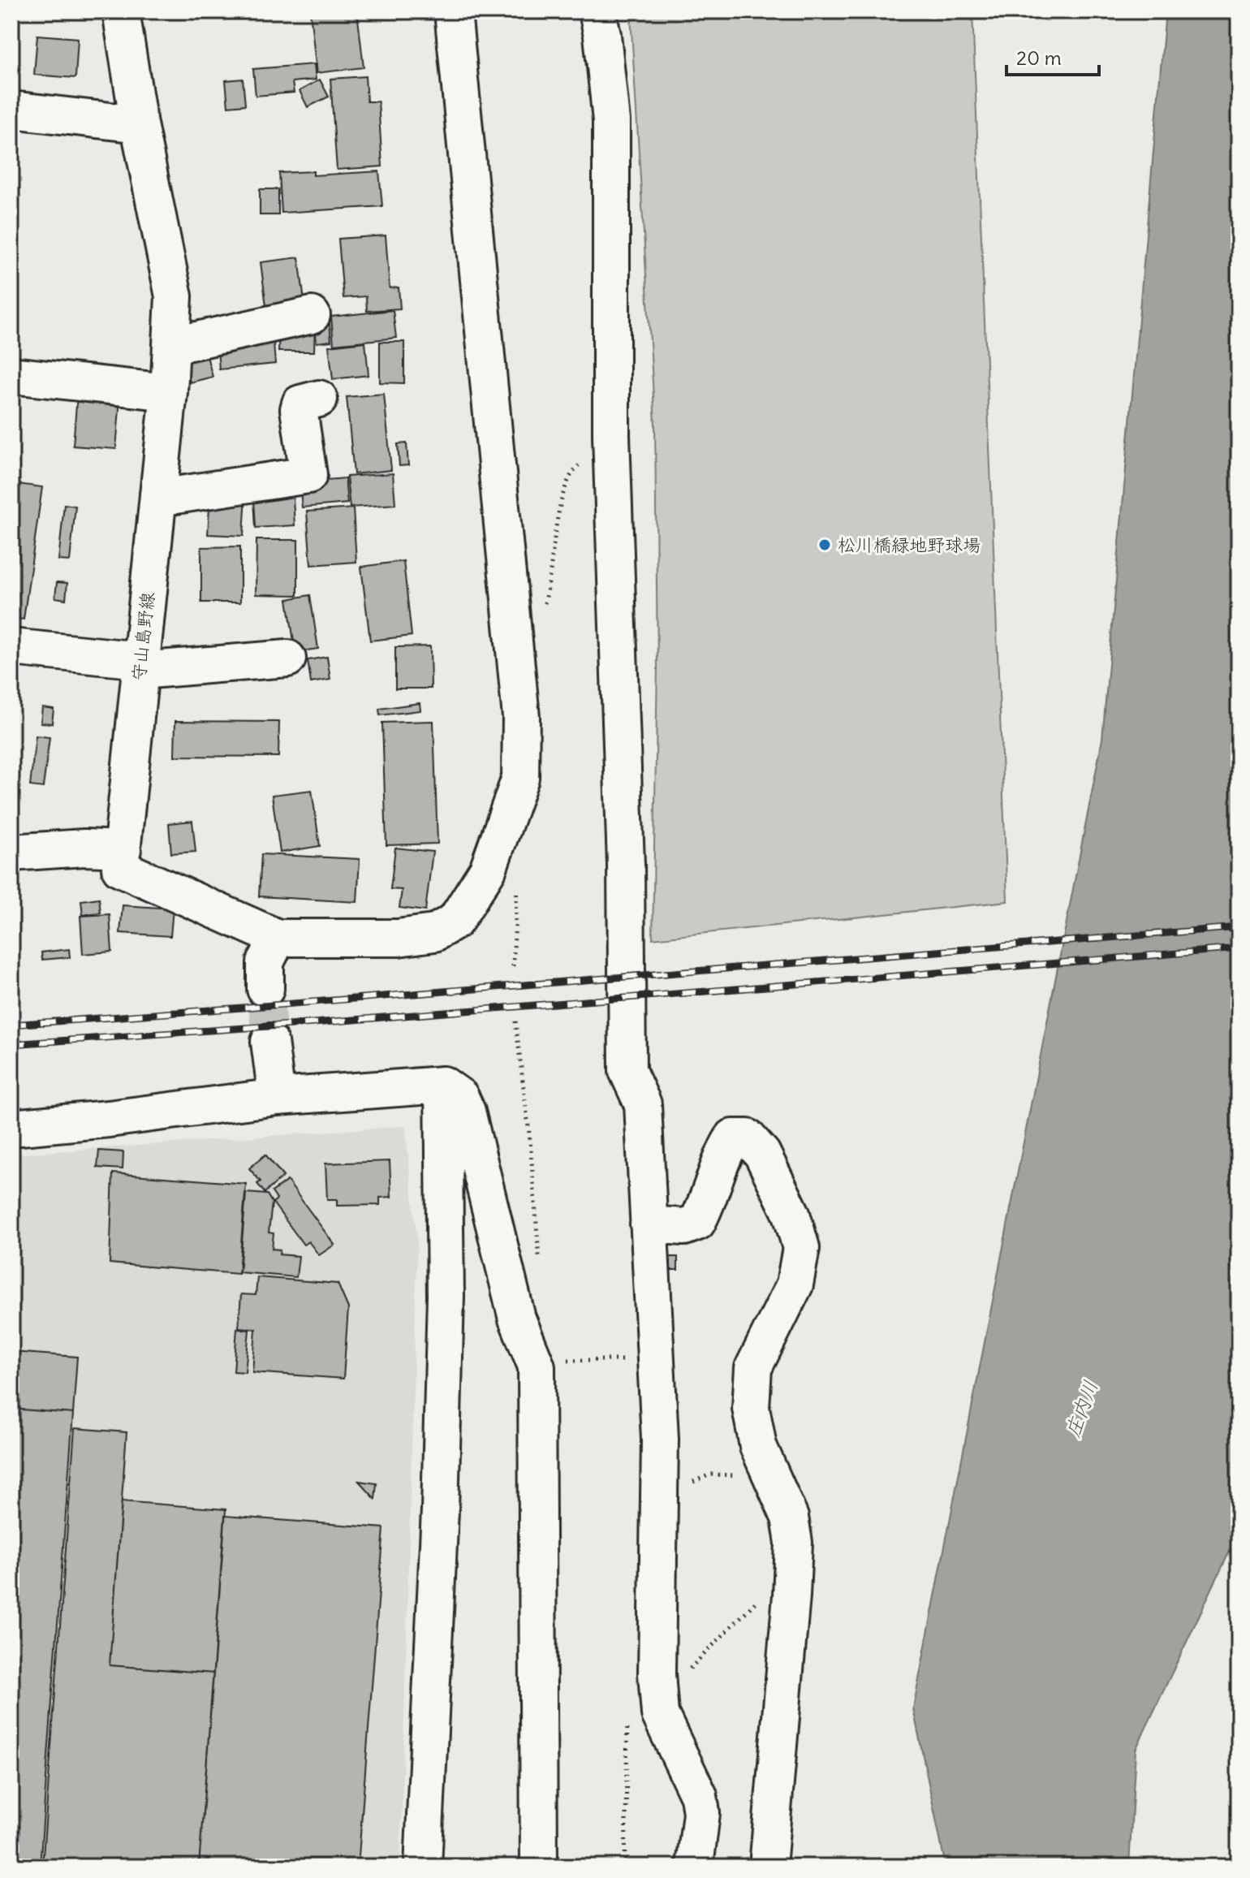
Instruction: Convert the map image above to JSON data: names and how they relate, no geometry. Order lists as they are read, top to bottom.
{
  "streets": {
    "street": ["守山島野線"]
  },
  "water": ["庄内川"],
  "places": ["松川橋緑地野球場"],
  "scale_bar": "20 m"
}
